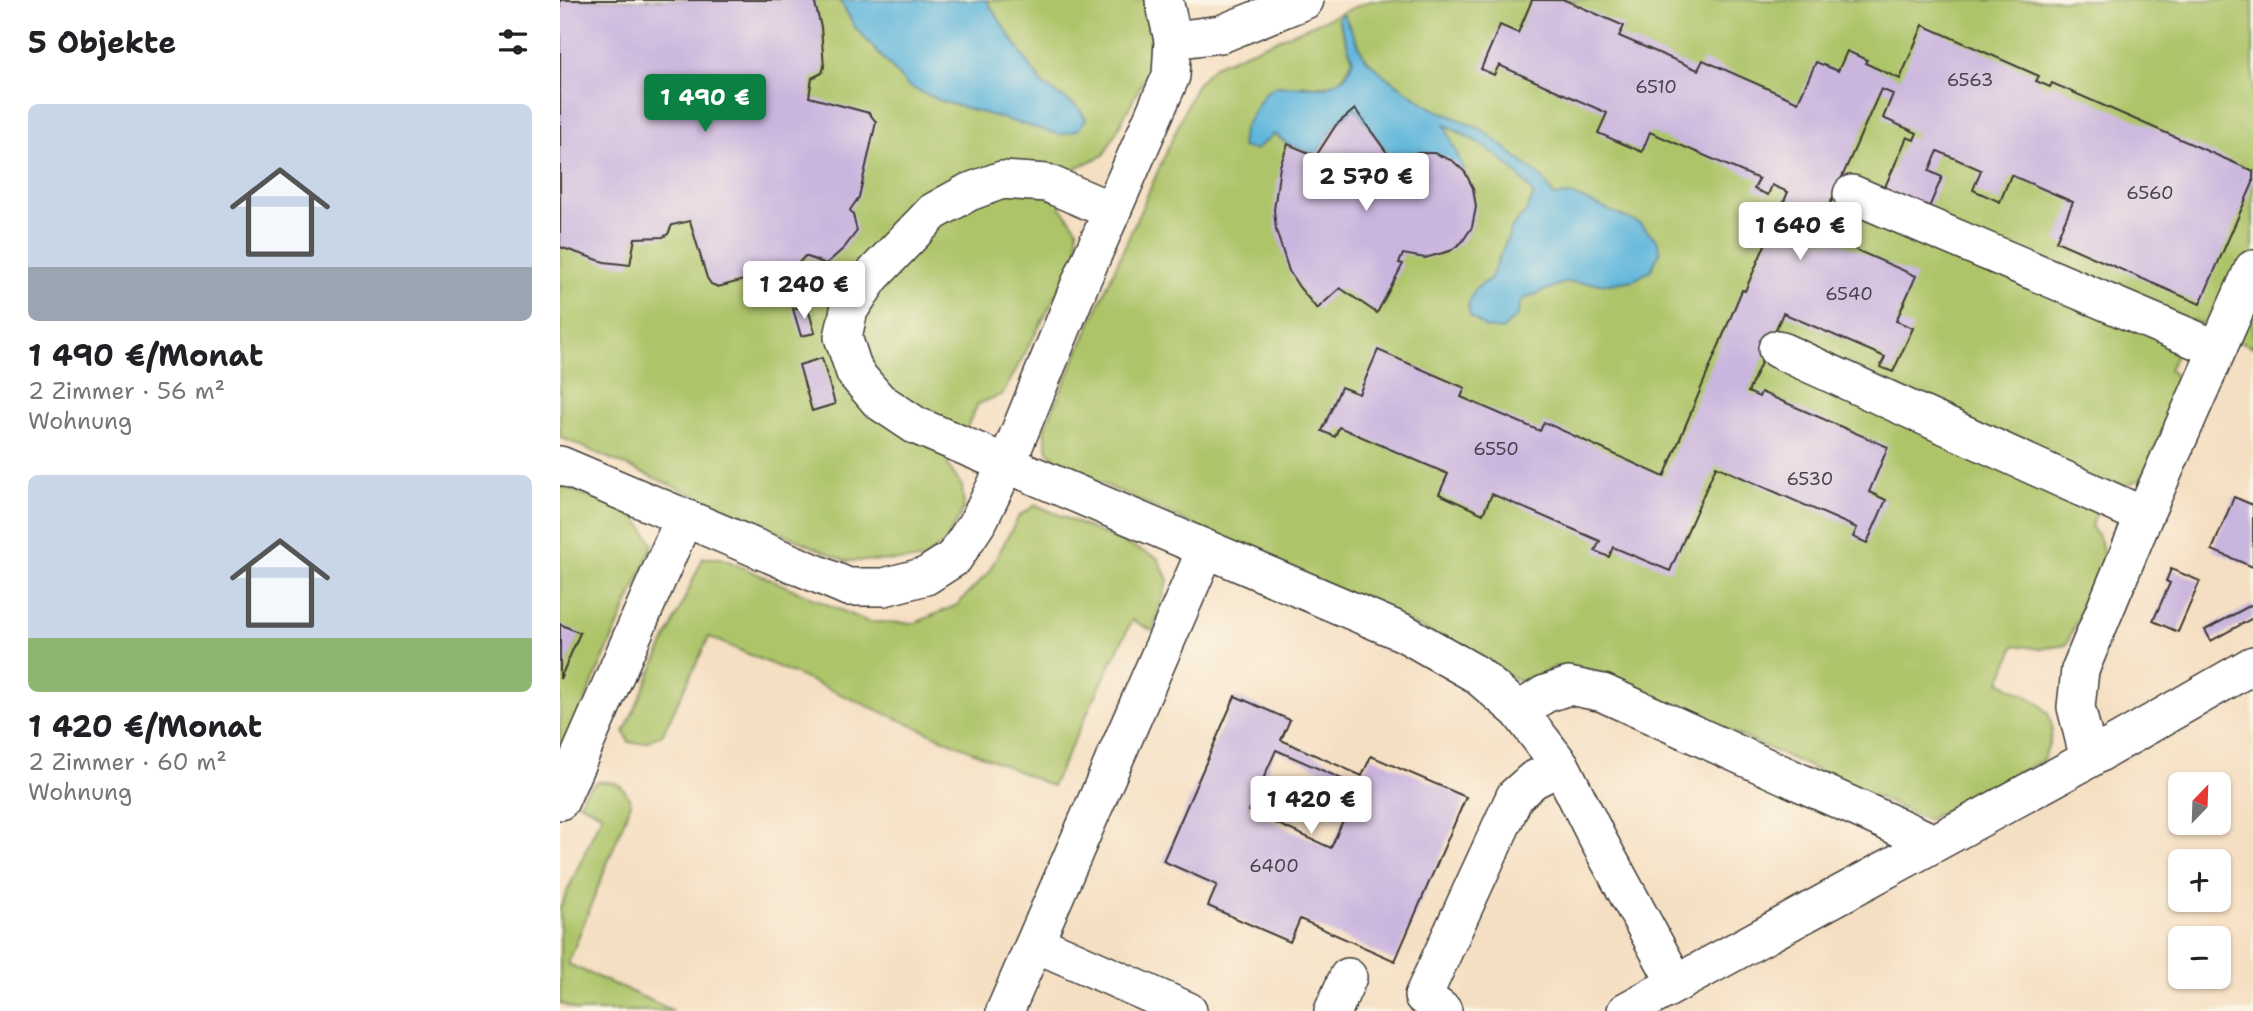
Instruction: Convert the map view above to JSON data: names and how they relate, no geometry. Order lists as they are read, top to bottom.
{
  "house_numbers": [
    "6563",
    "6510",
    "6560",
    "6540",
    "6550",
    "6530",
    "6400"
  ],
  "north": "top right",
  "page": {
    "heading": "5 Objekte",
    "price": [
      "1 490 €",
      "2 570 €",
      "1 640 €",
      "1 240 €",
      "1 420 €"
    ],
    "list": [
      {
        "name": "1 490 €/Monat",
        "note": "2 Zimmer · 56 m² · Wohnung"
      },
      {
        "name": "1 420 €/Monat",
        "note": "2 Zimmer · 60 m² · Wohnung"
      }
    ],
    "map_buttons": ["+", "−"]
  }
}
